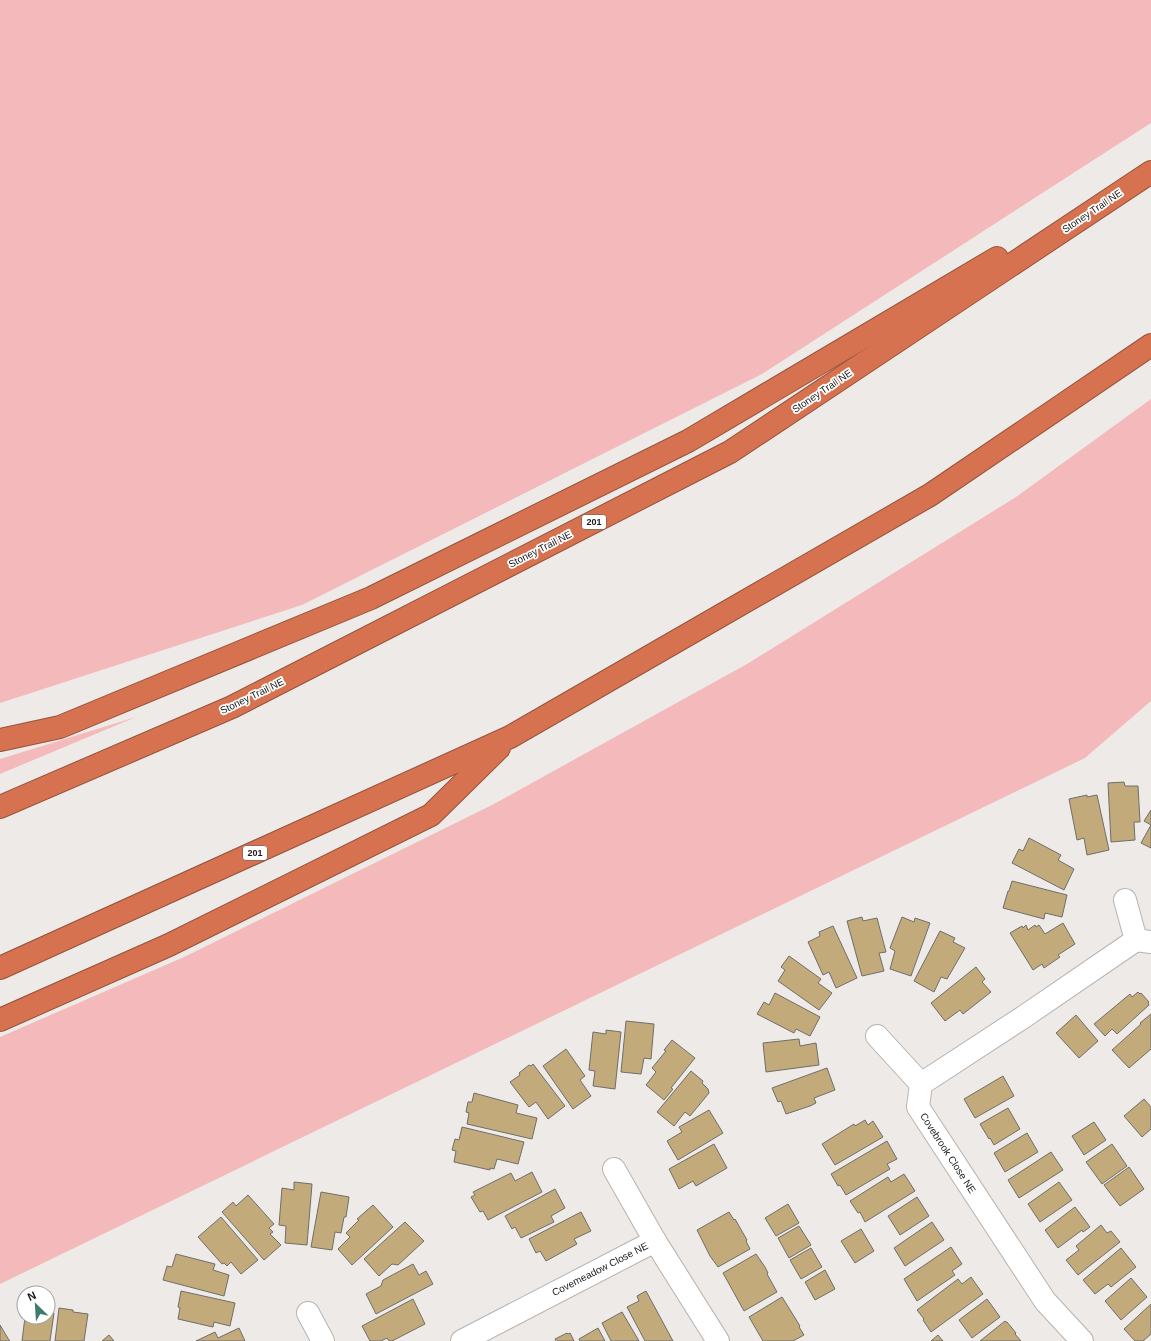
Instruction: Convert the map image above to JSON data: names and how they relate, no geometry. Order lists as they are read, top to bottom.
{
  "streets": {
    "highway": ["Stoney Trail NE", "201"],
    "street": ["Covebrook Close NE", "Covemeadow Close NE"]
  },
  "north": "top left"
}
